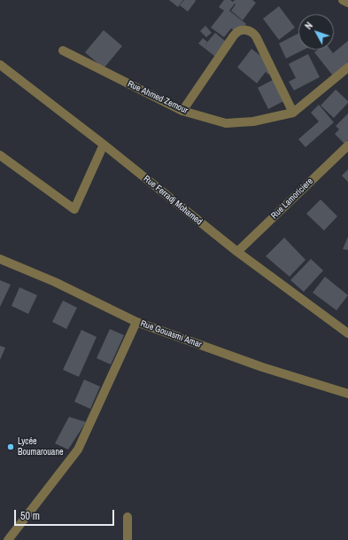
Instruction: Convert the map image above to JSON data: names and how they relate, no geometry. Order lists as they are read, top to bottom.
{
  "streets": {
    "street": [
      "Rue Ahmed Zemour",
      "Rue Lamoriciere",
      "Rue Ferradj Mohamed",
      "Rue Gouasmi Amar"
    ]
  },
  "crossings": [
    ["Rue Lamoriciere", "Rue Ferradj Mohamed"]
  ],
  "places": ["Lycée Boumarouane"],
  "scale_bar": "50 m",
  "north": "top left"
}
